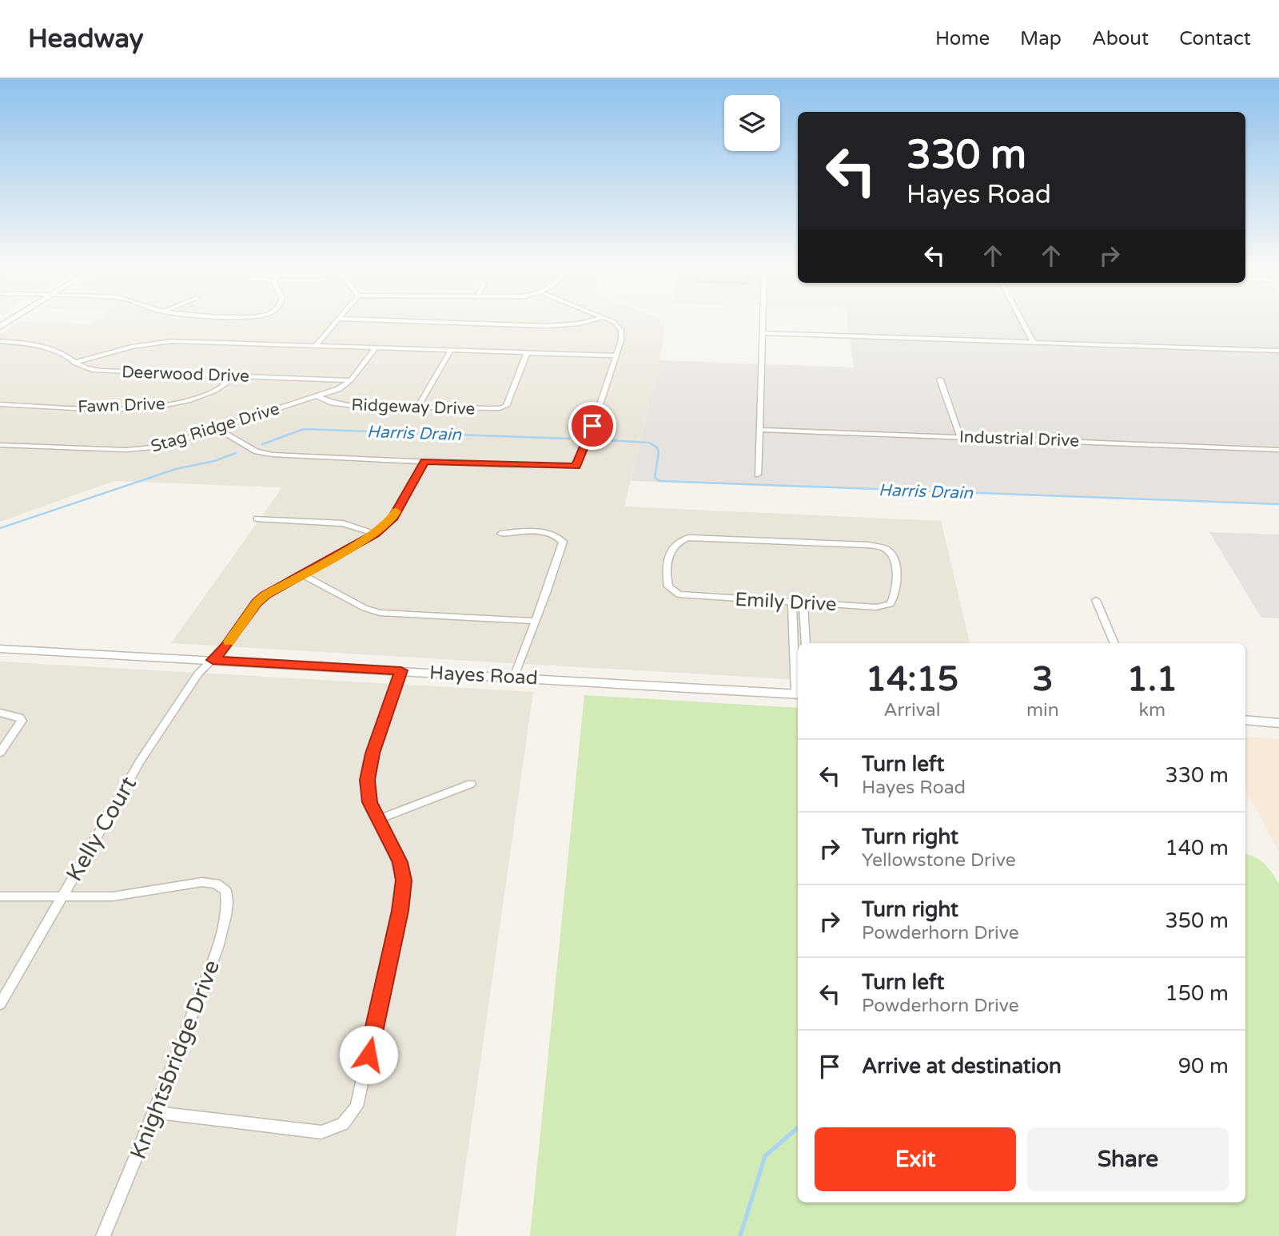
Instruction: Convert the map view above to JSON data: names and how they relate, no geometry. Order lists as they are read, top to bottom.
{
  "streets": {
    "street": [
      "Deerwood Drive",
      "Fawn Drive",
      "Ridgeway Drive",
      "Stag Ridge Drive",
      "Industrial Drive",
      "Emily Drive",
      "Hayes Road",
      "Kelly Court",
      "Knightsbridge Drive"
    ]
  },
  "crossings": [
    ["Deerwood Drive", "Fawn Drive"],
    ["Deerwood Drive", "Stag Ridge Drive"],
    ["Ridgeway Drive", "Stag Ridge Drive"],
    ["Hayes Road", "Kelly Court"],
    ["Kelly Court", "Knightsbridge Drive"]
  ],
  "water": ["Harris Drain"],
  "page": {
    "header": "Headway",
    "nav": [
      "Home",
      "Map",
      "About",
      "Contact"
    ],
    "turn": ["330 m", "Hayes Road"],
    "eta": [
      "14:15",
      "Arrival",
      "3",
      "min",
      "1.1",
      "km"
    ],
    "list": [
      {
        "name": "Turn left",
        "note": "Hayes Road",
        "value": "330 m"
      },
      {
        "name": "Turn right",
        "note": "Yellowstone Drive",
        "value": "140 m"
      },
      {
        "name": "Turn right",
        "note": "Powderhorn Drive",
        "value": "350 m"
      },
      {
        "name": "Turn left",
        "note": "Powderhorn Drive",
        "value": "150 m"
      },
      {
        "name": "Arrive at destination",
        "value": "90 m"
      }
    ],
    "buttons": ["Exit", "Share"]
  }
}
